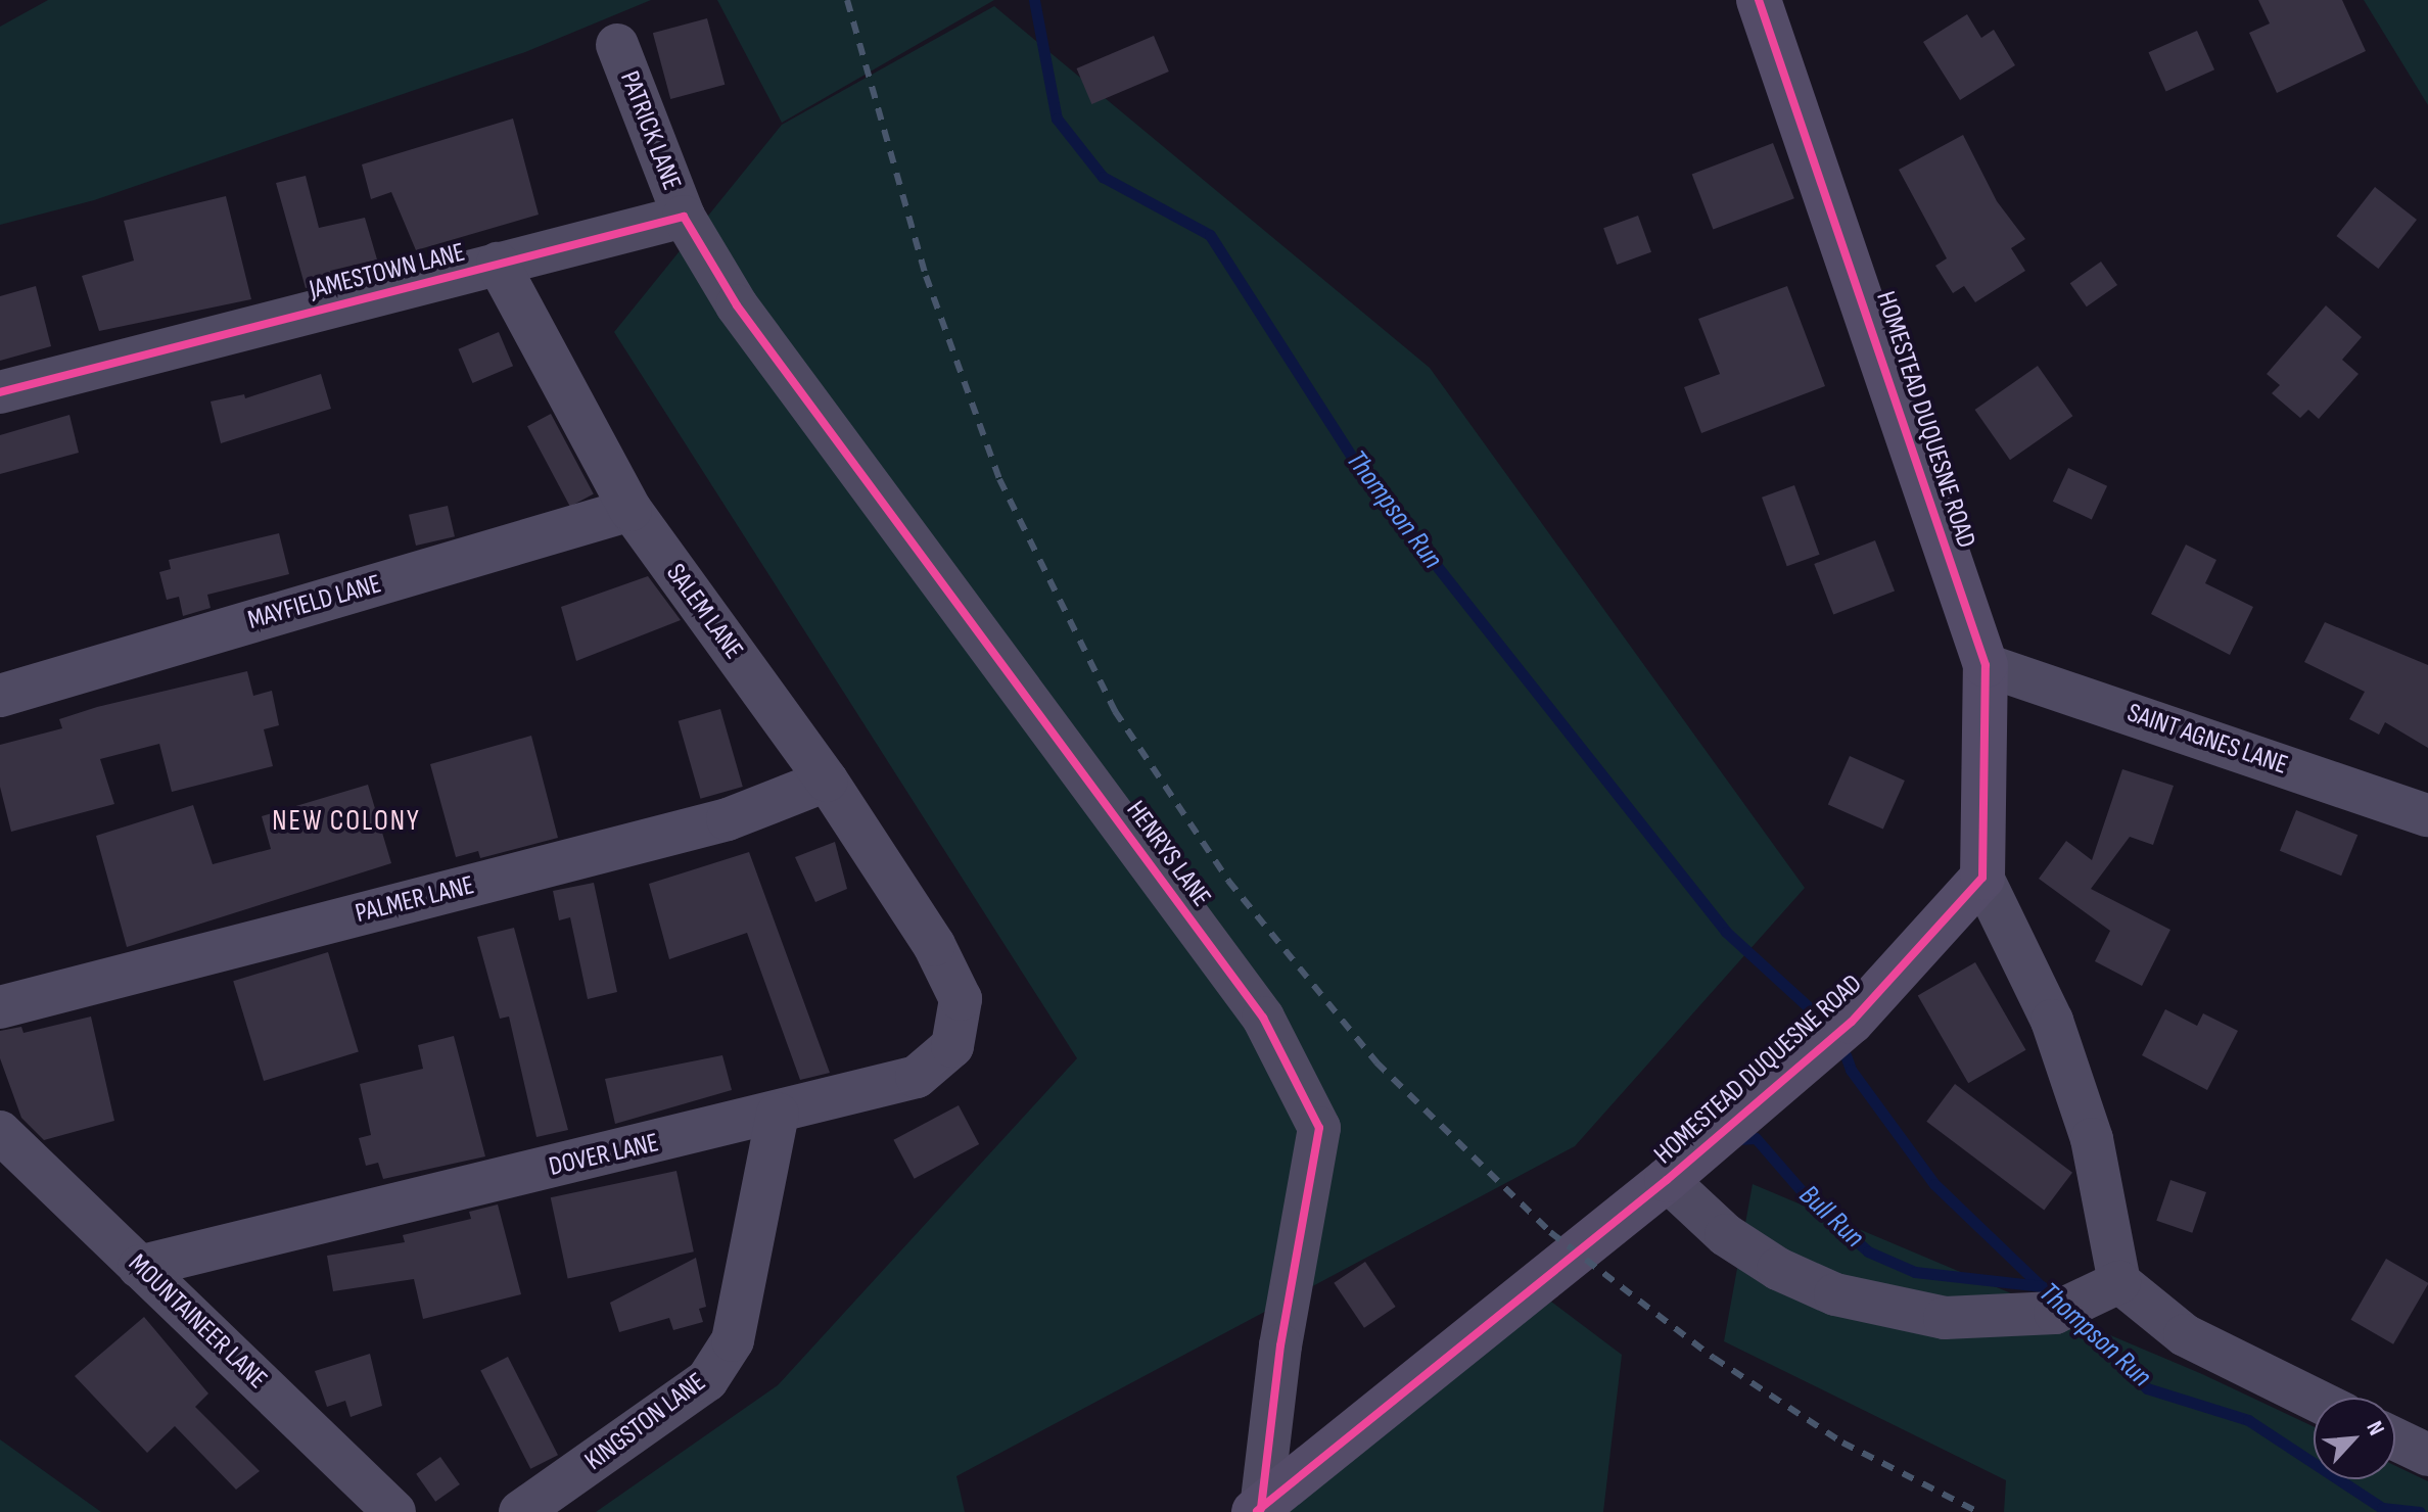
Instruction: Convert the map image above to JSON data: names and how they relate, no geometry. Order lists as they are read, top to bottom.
{
  "streets": {
    "street": [
      "PATRICK LANE",
      "JAMESTOWN LANE",
      "HOMESTEAD DUQUESNE ROAD",
      "MAYFIELD LANE",
      "SALEM LANE",
      "SAINT AGNES LANE",
      "HENRYS LANE",
      "PALMER LANE",
      "DOVER LANE",
      "MOUNTAINEER LANE",
      "KINGSTON LANE"
    ]
  },
  "crossings": [
    ["PATRICK LANE", "JAMESTOWN LANE"],
    ["PATRICK LANE", "HENRYS LANE"],
    ["JAMESTOWN LANE", "SALEM LANE"],
    ["JAMESTOWN LANE", "HENRYS LANE"],
    ["HOMESTEAD DUQUESNE ROAD", "SAINT AGNES LANE"],
    ["HOMESTEAD DUQUESNE ROAD", "HENRYS LANE"],
    ["MAYFIELD LANE", "SALEM LANE"],
    ["SALEM LANE", "PALMER LANE"],
    ["SALEM LANE", "DOVER LANE"],
    ["DOVER LANE", "MOUNTAINEER LANE"],
    ["DOVER LANE", "KINGSTON LANE"]
  ],
  "districts": ["NEW COLONY"],
  "water": ["Thompson Run", "Bull Run"],
  "north": "top right"
}
